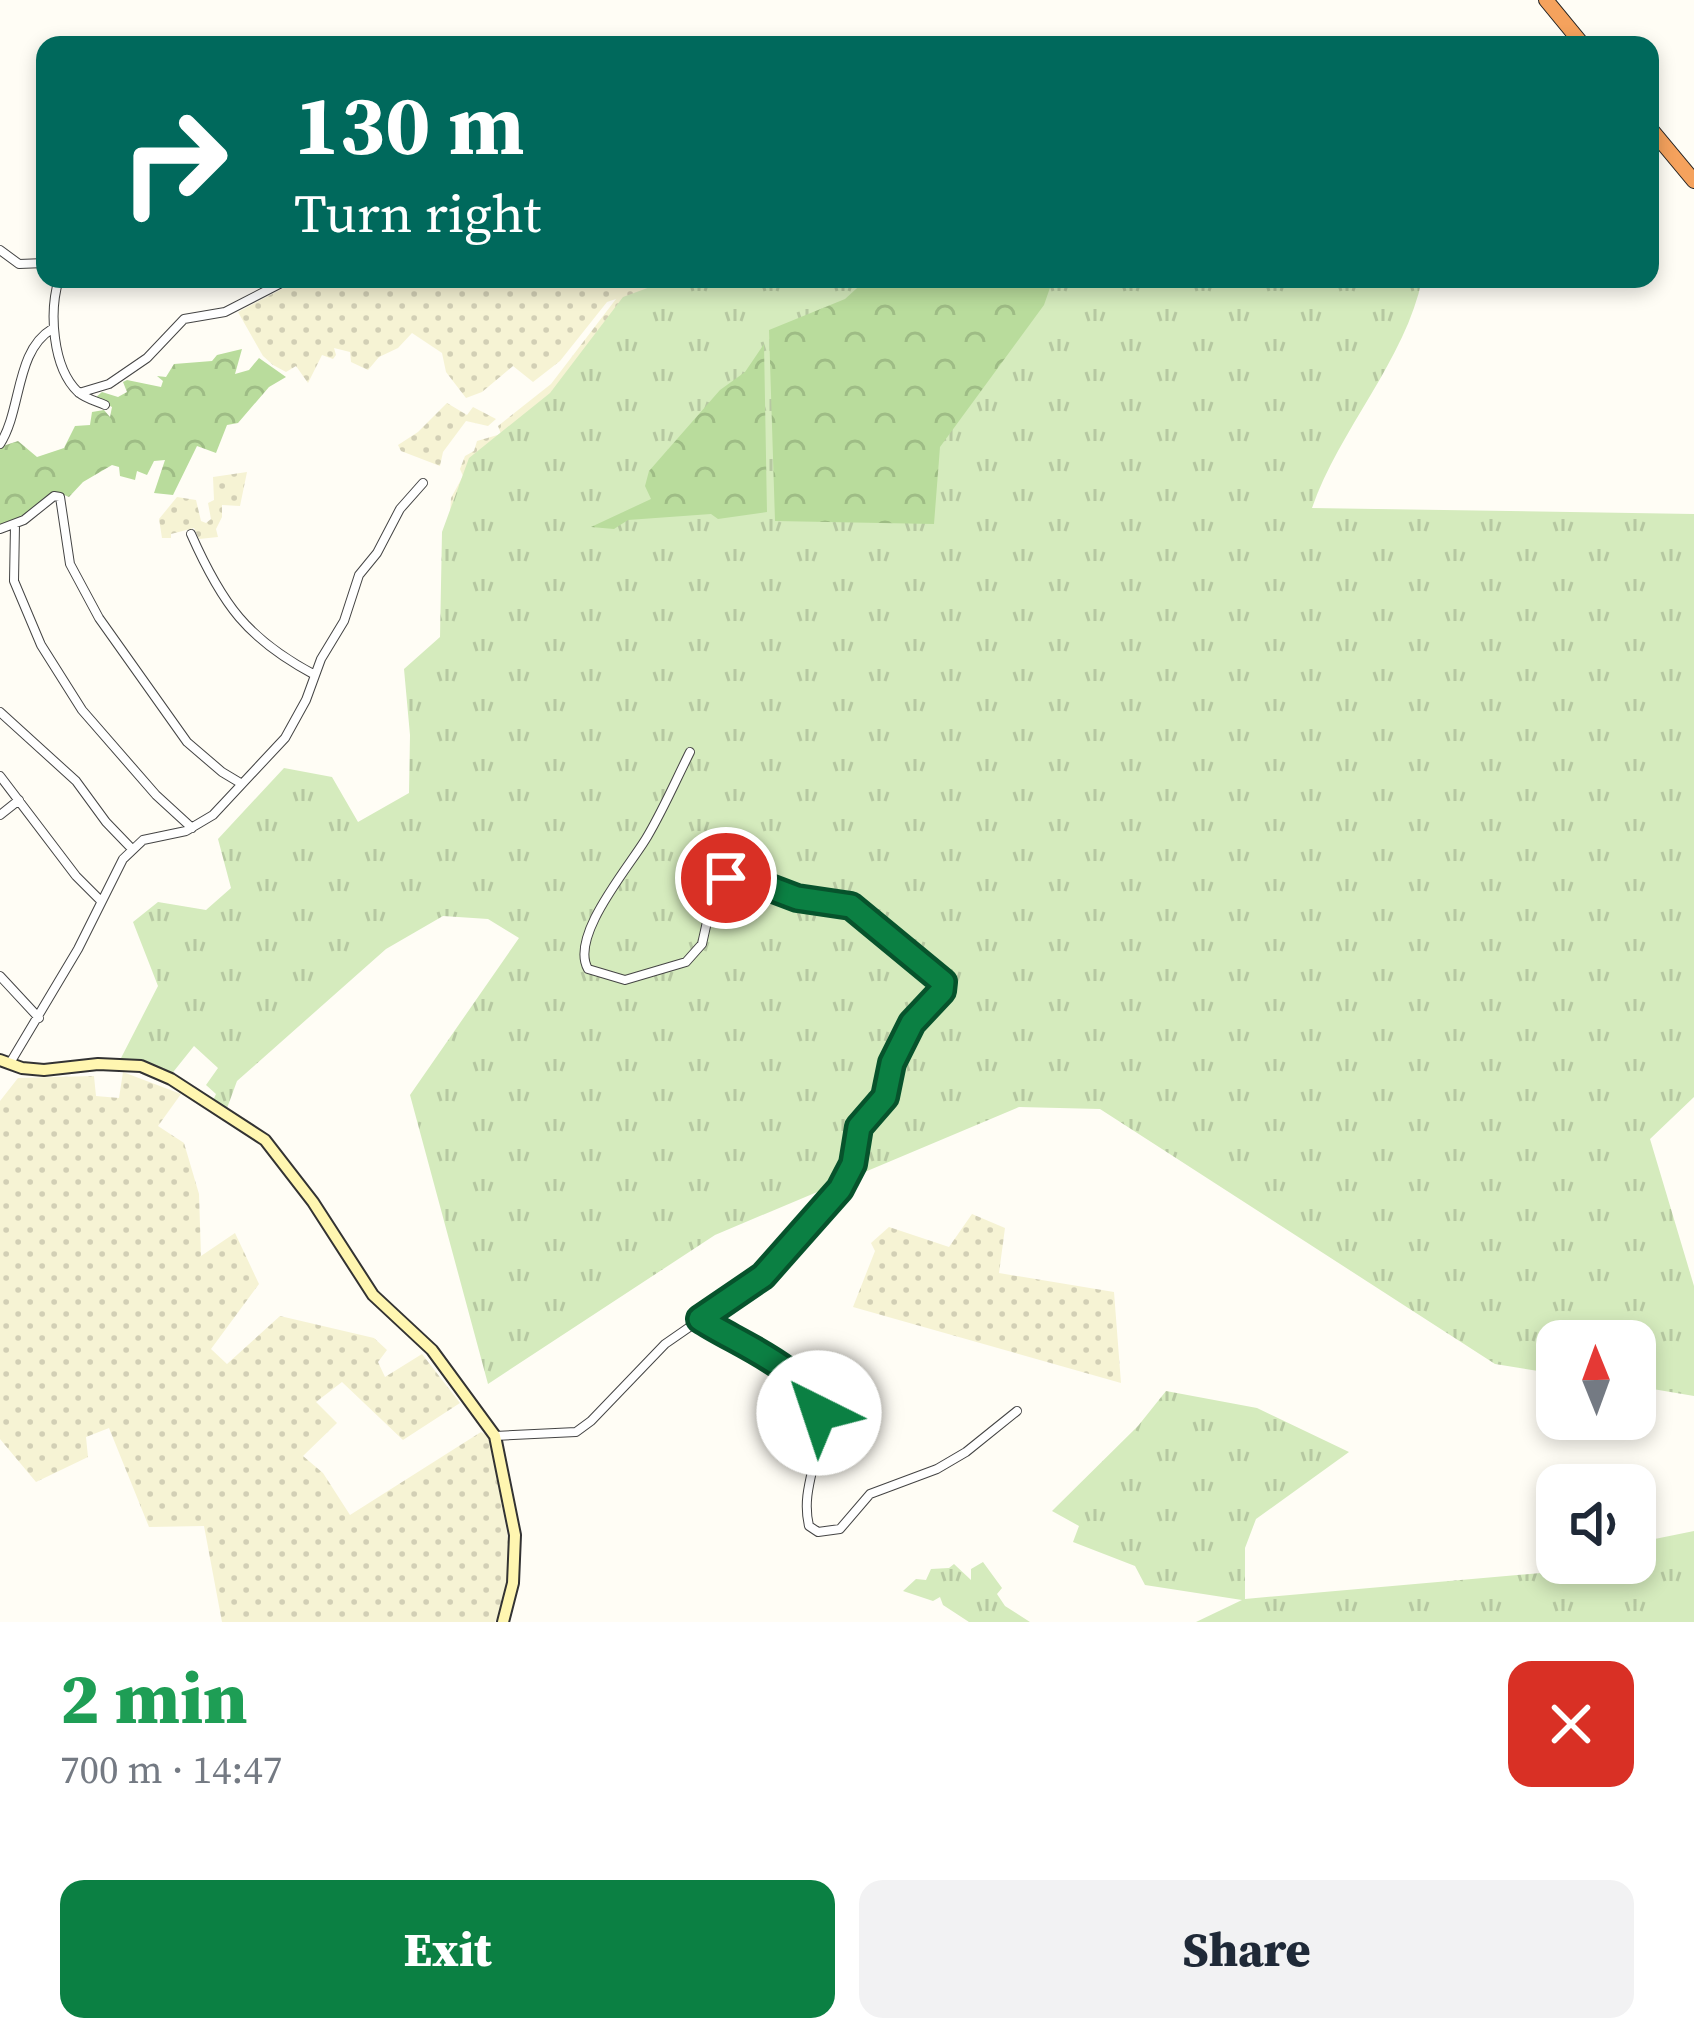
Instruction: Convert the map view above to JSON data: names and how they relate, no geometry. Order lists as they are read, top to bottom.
{
  "north": "top",
  "page": {
    "turn": ["130 m", "Turn right"],
    "heading": ["2 min", "700 m · 14:47"],
    "buttons": ["Exit", "Share"]
  }
}
